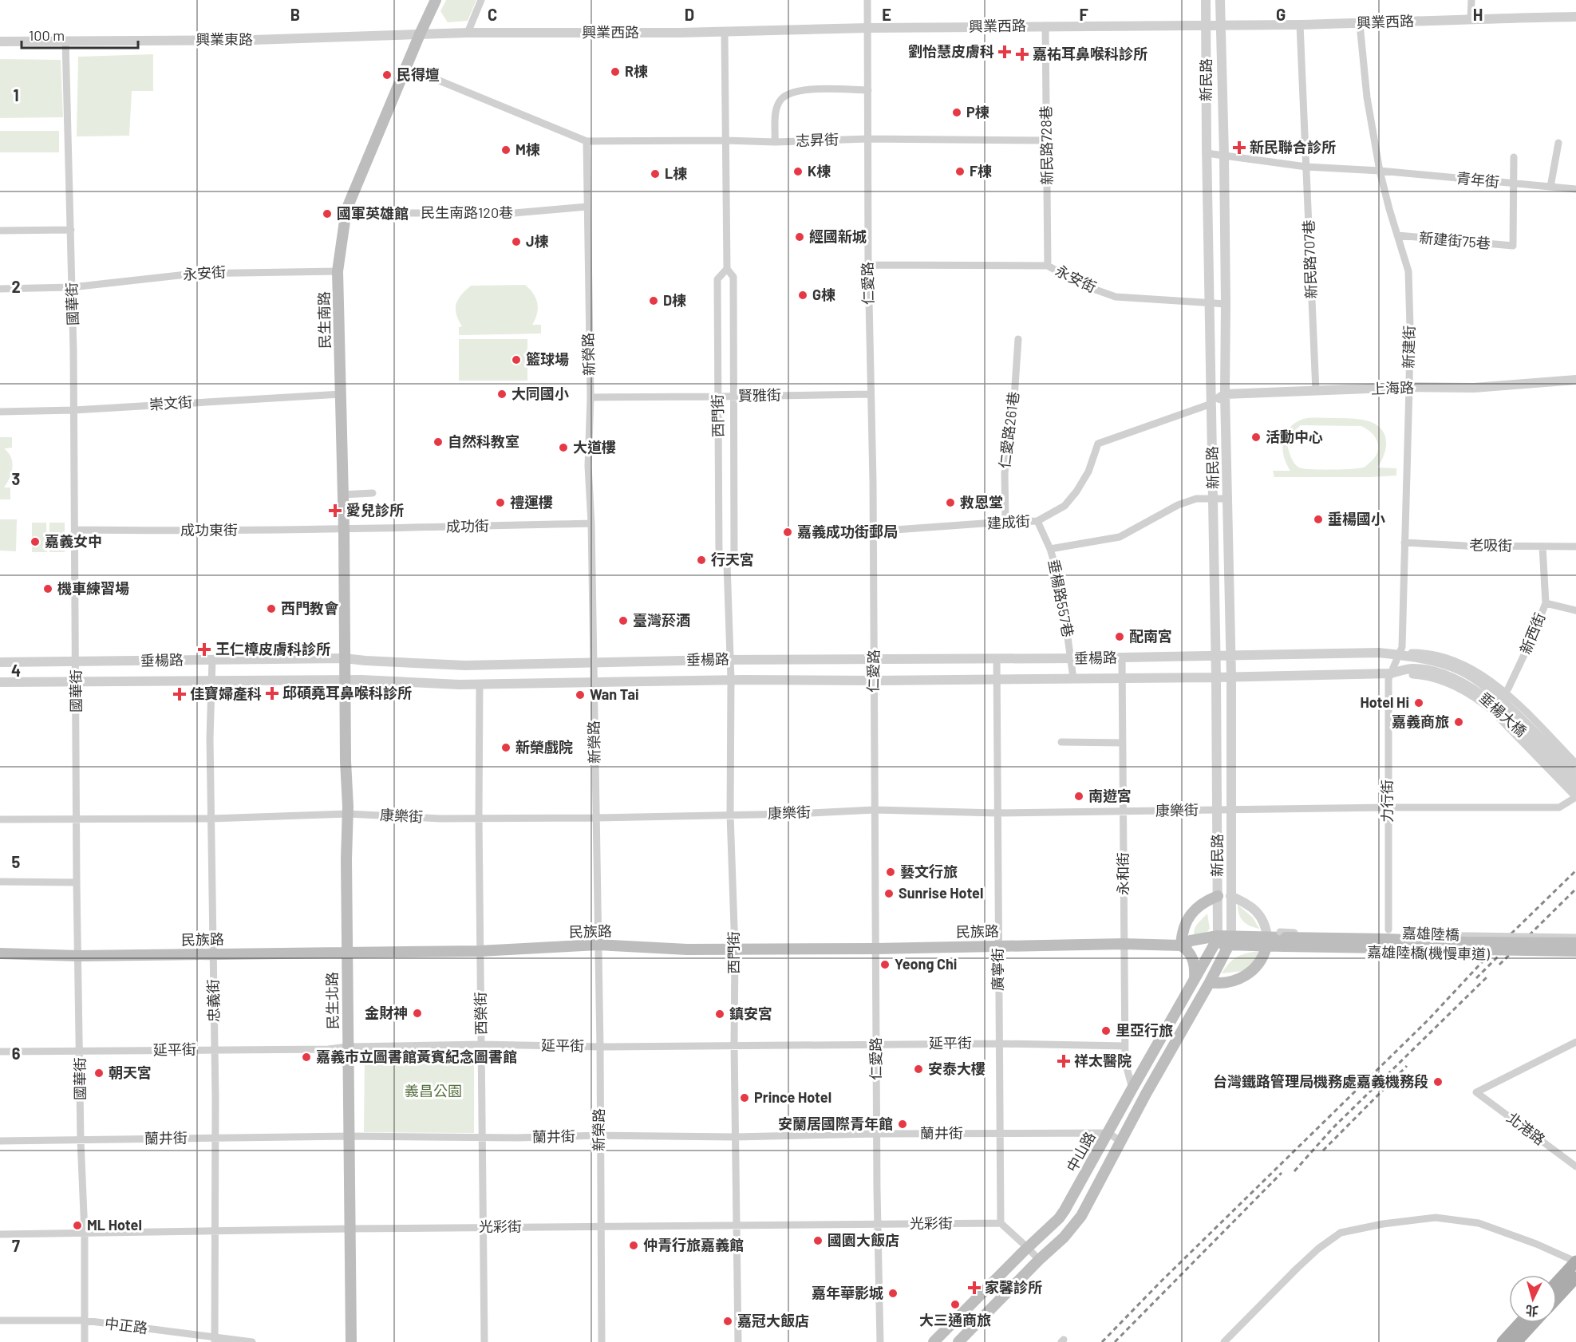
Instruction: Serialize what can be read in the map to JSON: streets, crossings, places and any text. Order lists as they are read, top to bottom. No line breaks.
{"streets":{"main road":["民生南路","民族路","嘉雄陸橋","民生北路","中山路"],"street":["興業西路","興業東路","新民路","志昇街","新民路728巷","青年街","民生南路120巷","新建街75巷","新民路707巷","永安街","仁愛路","國華街","新建街","新榮路","上海路","賢雅街","崇文街","西門街","仁愛路261巷","建成街","成功街","成功東街","老吸街","垂楊路557巷","新西街","垂楊路","垂楊大橋","力行街","康樂街","永和街","嘉雄陸橋(機慢車道)","廣寧街","忠義街","西榮街","延平街","北港路","蘭井街","光彩街","中正路"]},"crossings":[["興業西路","興業東路"],["興業西路","新民路"],["興業西路","新民路728巷"],["興業西路","新民路707巷"],["興業西路","仁愛路"],["興業西路","民生南路"],["興業西路","新建街"],["興業西路","西門街"],["興業東路","國華街"],["興業東路","民生南路"],["新民路","永安街"],["新民路","上海路"],["新民路","建成街"],["新民路","垂楊路"],["新民路","康樂街"],["新民路","民族路"],["新民路","中山路"],["志昇街","新民路728巷"],["志昇街","仁愛路"],["志昇街","新榮路"],["志昇街","西門街"],["新民路728巷","永安街"],["青年街","新建街75巷"],["青年街","新建街"],["民生南路120巷","民生南路"],["民生南路120巷","新榮路"],["新建街75巷","新建街"],["新民路707巷","上海路"],["永安街","仁愛路"],["永安街","國華街"],["永安街","民生南路"],["仁愛路","賢雅街"],["仁愛路","建成街"],["仁愛路","垂楊路"],["仁愛路","康樂街"],["仁愛路","民族路"],["仁愛路","延平街"],["仁愛路","蘭井街"],["仁愛路","光彩街"],["國華街","崇文街"],["國華街","成功東街"],["國華街","垂楊路"],["國華街","康樂街"],["國華街","民族路"],["國華街","延平街"],["國華街","蘭井街"],["國華街","光彩街"],["國華街","中正路"],["民生南路","崇文街"],["民生南路","成功街"],["民生南路","成功東街"],["民生南路","垂楊路"],["民生南路","民生北路"],["新建街","上海路"],["新建街","老吸街"],["新建街","垂楊路"],["新建街","力行街"],["新榮路","賢雅街"],["新榮路","成功街"],["新榮路","垂楊路"],["新榮路","康樂街"],["新榮路","民族路"],["新榮路","延平街"],["新榮路","蘭井街"],["新榮路","光彩街"],["賢雅街","西門街"],["西門街","垂楊路"],["西門街","康樂街"],["西門街","民族路"],["西門街","延平街"],["西門街","蘭井街"],["西門街","光彩街"],["仁愛路261巷","建成街"],["建成街","垂楊路557巷"],["成功街","成功東街"],["老吸街","新西街"],["垂楊路557巷","垂楊路"],["垂楊路","垂楊大橋"],["垂楊路","力行街"],["垂楊路","永和街"],["垂楊路","廣寧街"],["垂楊路","忠義街"],["垂楊路","民生北路"],["垂楊路","西榮街"],["力行街","康樂街"],["康樂街","永和街"],["康樂街","廣寧街"],["康樂街","忠義街"],["康樂街","民生北路"],["康樂街","西榮街"],["永和街","民族路"],["永和街","延平街"],["永和街","中山路"],["民族路","嘉雄陸橋"],["民族路","嘉雄陸橋(機慢車道)"],["民族路","廣寧街"],["民族路","忠義街"],["民族路","民生北路"],["民族路","西榮街"],["民族路","中山路"],["嘉雄陸橋","嘉雄陸橋(機慢車道)"],["廣寧街","延平街"],["廣寧街","蘭井街"],["廣寧街","光彩街"],["忠義街","延平街"],["忠義街","蘭井街"],["忠義街","光彩街"],["忠義街","中正路"],["民生北路","延平街"],["民生北路","蘭井街"],["民生北路","光彩街"],["西榮街","延平街"],["西榮街","蘭井街"],["西榮街","光彩街"],["蘭井街","中山路"]],"parks":["義昌公園"],"places":{"health":["劉怡慧皮膚科","嘉祐耳鼻喉科診所","新民聯合診所","愛兒診所","王仁樟皮膚科診所","邱碩堯耳鼻喉科診所","佳寶婦產科","祥太醫院","家馨診所"],"other":["R棟","民得壇","P棟","M棟","K棟","F棟","L棟","國軍英雄館","經國新城","J棟","G棟","D棟","籃球場","大同國小","活動中心","自然科教室","大道樓","禮運樓","救恩堂","垂楊國小","嘉義成功街郵局","嘉義女中","行天宮","機車練習場","西門教會","臺灣菸酒","配南宮","Wan Tai","Hotel Hi","嘉義商旅","新榮戲院","南遊宮","藝文行旅","Sunrise Hotel","Yeong Chi","金財神","鎮安宮","里亞行旅","嘉義市立圖書館黃賓紀念圖書館","安泰大樓","朝天宮","台灣鐵路管理局機務處嘉義機務段","Prince Hotel","安蘭居國際青年館","ML Hotel","國園大飯店","仲青行旅嘉義館","嘉年華影城","大三通商旅","嘉冠大飯店"]},"scale_bar":"100 m","north":"bottom","grid":{"columns":["B","C","D","E","F","G","H"],"rows":["1","2","3","4","5","6","7"]}}
